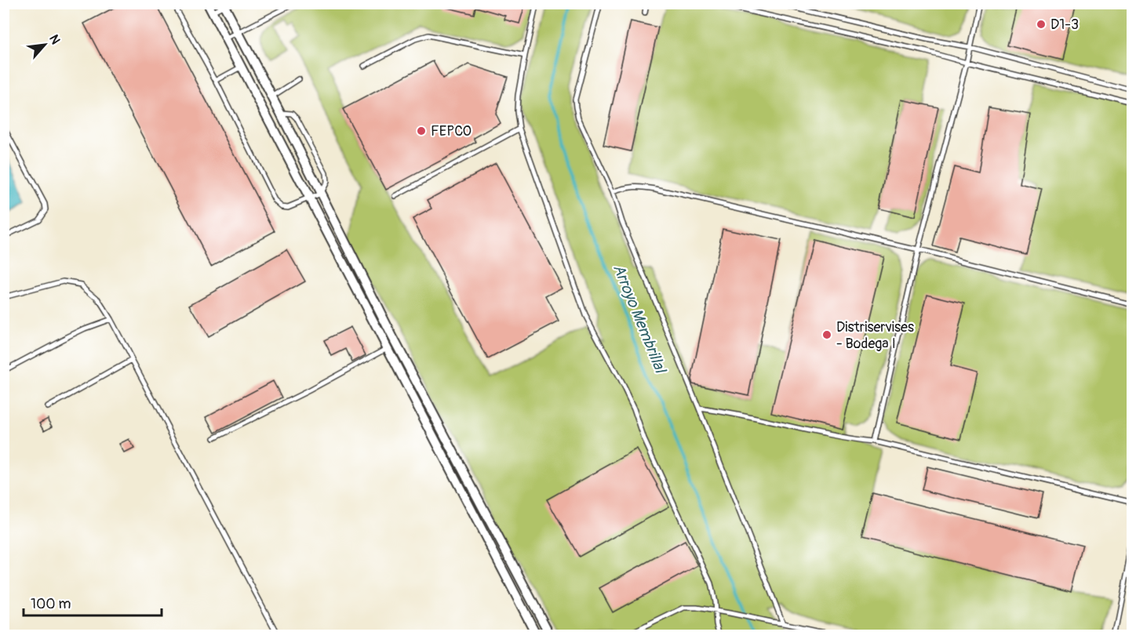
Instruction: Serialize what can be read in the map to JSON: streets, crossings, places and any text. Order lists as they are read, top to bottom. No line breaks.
{"water":["Arroyo Membrillal"],"places":["D1-3","FEPCO","Distriservises - Bodega I"],"scale_bar":"100 m","north":"top right"}
